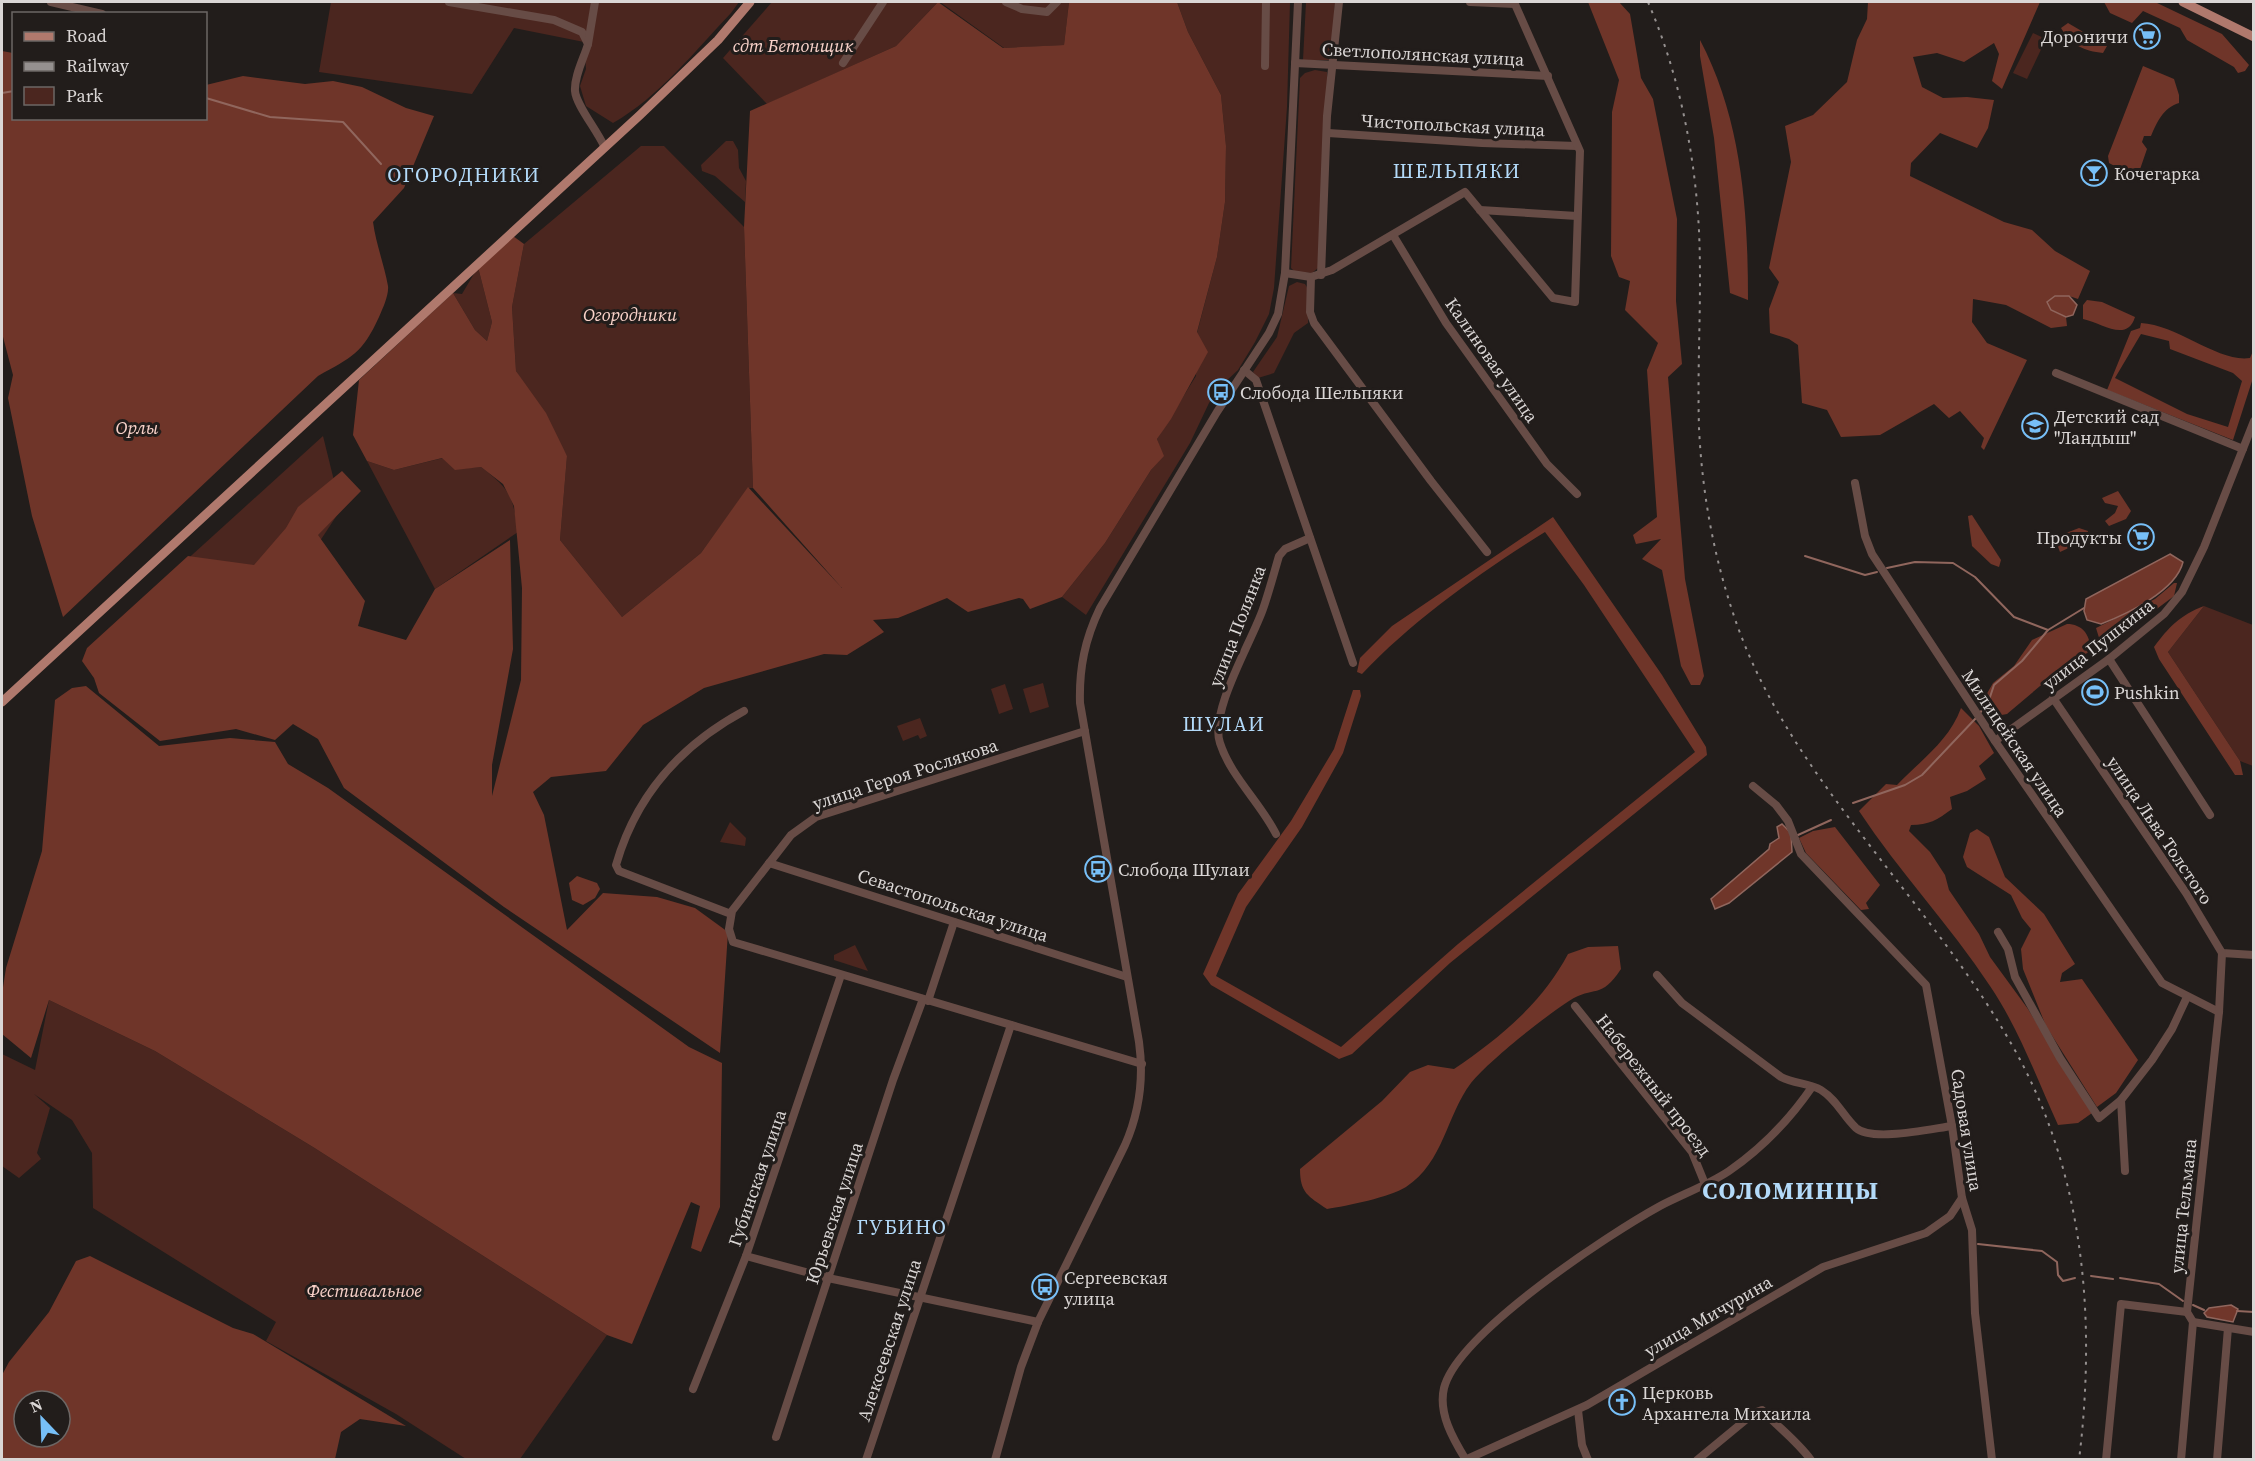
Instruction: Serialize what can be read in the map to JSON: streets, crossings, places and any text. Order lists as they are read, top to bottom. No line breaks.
{"streets":{"street":["Светлополянская улица","Чистопольская улица","Калиновая улица","улица Полянка","улица Пушкина","Милицейская улица","улица Героя Рослякова","улица Льва Толстого","Севастопольская улица","Набережный проезд","Садовая улица","Губинская улица","улица Тельмана","Юрьевская улица","улица Мичурина","Алексеевская улица"]},"crossings":[["улица Пушкина","Милицейская улица"],["улица Пушкина","улица Льва Толстого"],["Милицейская улица","улица Тельмана"],["улица Героя Рослякова","Севастопольская улица"],["улица Льва Толстого","улица Тельмана"],["Севастопольская улица","Юрьевская улица"],["Садовая улица","улица Мичурина"]],"districts":["ШЕЛЬПЯКИ","ОГОРОДНИКИ","ШУЛАИ","СОЛОМИНЦЫ","ГУБИНО"],"parks":["сдт Бетонщик","Огородники","Орлы","Фестивальное"],"places":{"supermarket":["Дороничи","Продукты"],"bar":["Кочегарка"],"bus stop":["Слобода Шельпяки","Слобода Шулаи","Сергеевская улица"],"school or university":["Детский сад \"Ландыш\""],"sports":["Pushkin"],"church":["Церковь Архангела Михаила"]},"legend":["Road","Railway","Park"],"north":"top left"}
